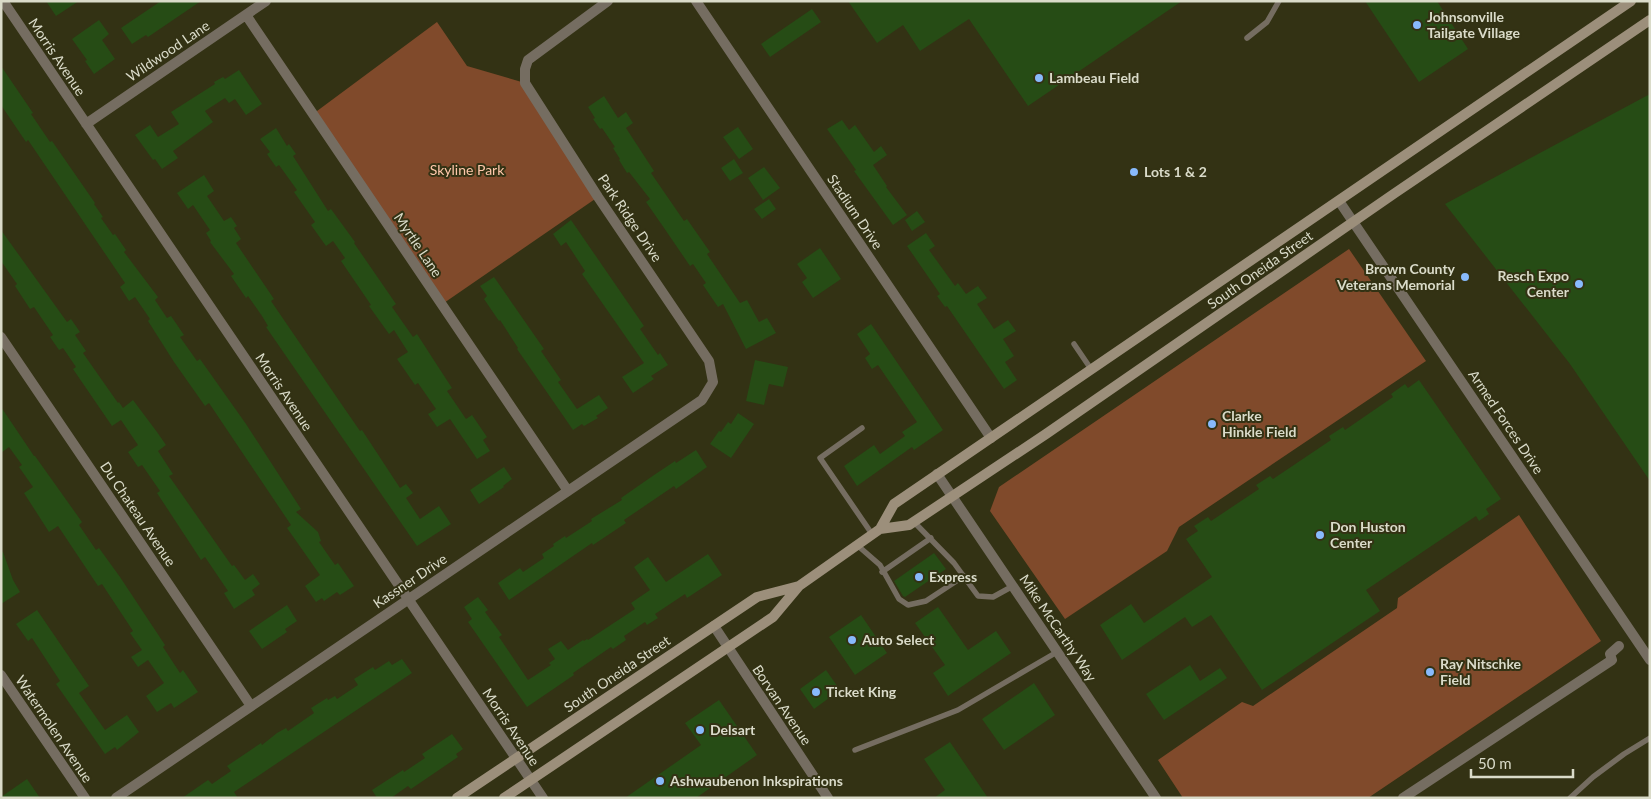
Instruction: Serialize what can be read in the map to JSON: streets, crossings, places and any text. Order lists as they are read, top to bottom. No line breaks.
{"streets":{"street":["Wildwood Lane","Morris Avenue","Stadium Drive","Park Ridge Drive","Myrtle Lane","South Oneida Street","Armed Forces Drive","Du Chateau Avenue","Kassner Drive","Mike McCarthy Way","Borvan Avenue","Watermolen Avenue"]},"crossings":[["Wildwood Lane","Morris Avenue"],["Wildwood Lane","Myrtle Lane"],["Morris Avenue","South Oneida Street"],["Morris Avenue","Kassner Drive"],["Stadium Drive","South Oneida Street"],["Park Ridge Drive","Kassner Drive"],["Myrtle Lane","Kassner Drive"],["South Oneida Street","Armed Forces Drive"],["South Oneida Street","Mike McCarthy Way"],["South Oneida Street","Borvan Avenue"],["Du Chateau Avenue","Kassner Drive"]],"parks":["Skyline Park"],"places":["Johnsonville Tailgate Village","Lambeau Field","Lots 1 & 2","Brown County Veterans Memorial","Resch Expo Center","Clarke Hinkle Field","Don Huston Center","Express","Auto Select","Ray Nitschke Field","Ticket King","Delsart","Ashwaubenon Inkspirations"],"scale_bar":"50 m"}
